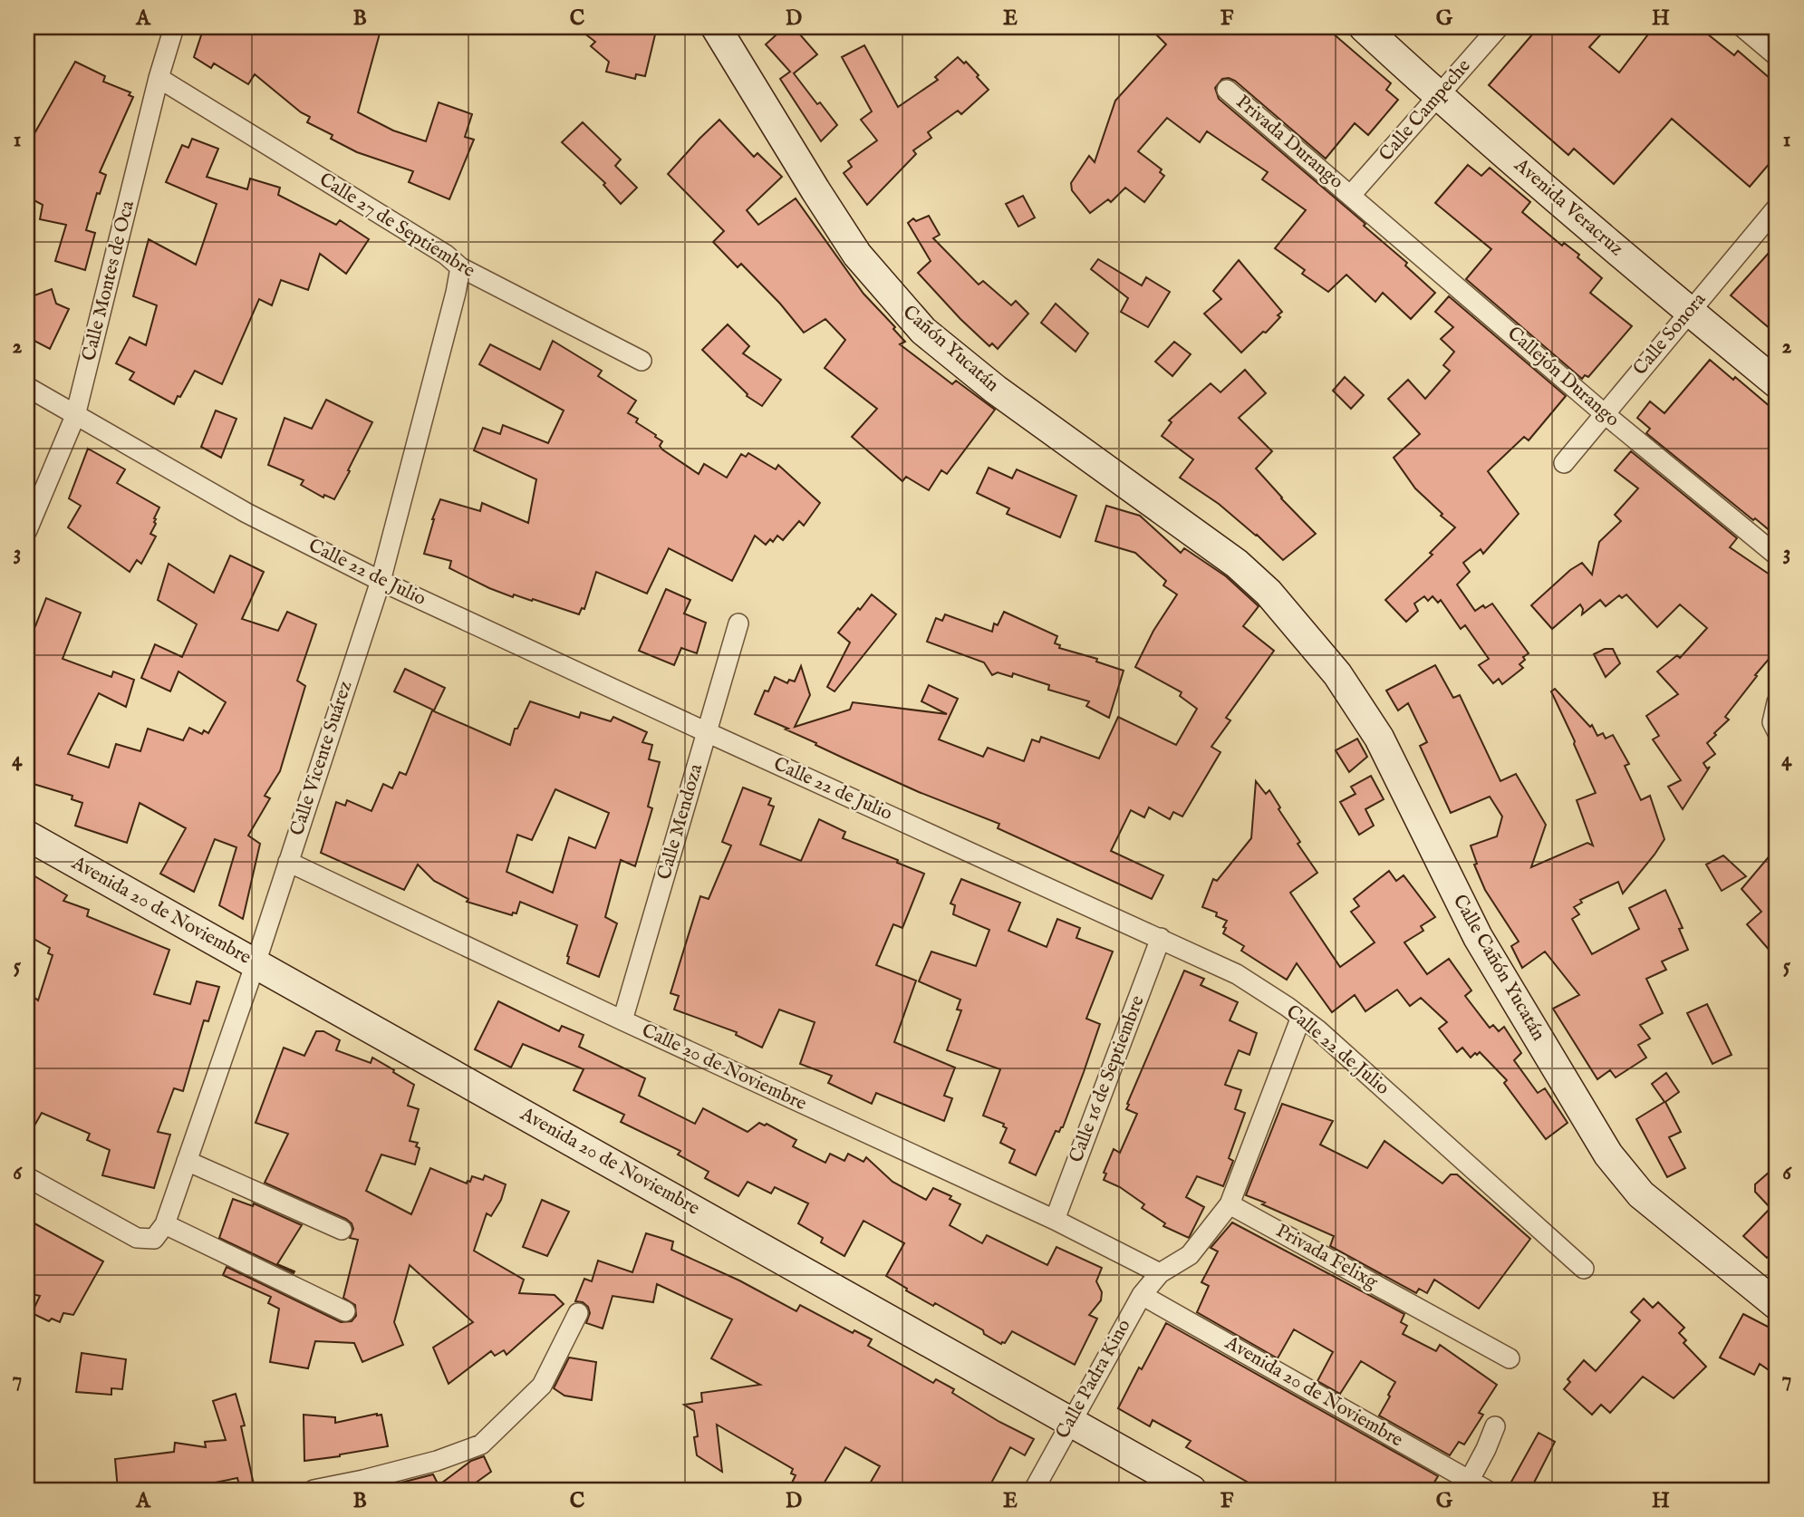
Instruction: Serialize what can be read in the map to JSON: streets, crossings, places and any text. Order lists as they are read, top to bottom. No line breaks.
{"streets":{"street":["Calle Campeche","Privada Durango","Avenida Veracruz","Calle 27 de Septiembre","Calle Montes de Oca","Calle Sonora","Cañón Yucatán","Callejón Durango","Calle 22 de Julio","Calle Vicente Suárez","Calle Mendoza","Avenida 20 de Noviembre","Calle Cañón Yucatán","Calle 20 de Noviembre","Calle 16 de Septiembre","Privada Felixg","Calle Padra Kino"]},"crossings":[["Calle Campeche","Privada Durango"],["Calle Campeche","Avenida Veracruz"],["Calle Campeche","Callejón Durango"],["Privada Durango","Callejón Durango"],["Avenida Veracruz","Calle Sonora"],["Calle 27 de Septiembre","Calle Montes de Oca"],["Calle 27 de Septiembre","Calle Vicente Suárez"],["Calle Montes de Oca","Calle 22 de Julio"],["Calle Sonora","Callejón Durango"],["Cañón Yucatán","Calle Cañón Yucatán"],["Calle 22 de Julio","Calle Vicente Suárez"],["Calle 22 de Julio","Calle Mendoza"],["Calle 22 de Julio","Calle 16 de Septiembre"],["Calle Vicente Suárez","Avenida 20 de Noviembre"],["Calle Vicente Suárez","Calle 20 de Noviembre"],["Calle Mendoza","Calle 20 de Noviembre"],["Avenida 20 de Noviembre","Calle Padra Kino"],["Calle 20 de Noviembre","Calle 16 de Septiembre"],["Calle 20 de Noviembre","Calle Padra Kino"]],"grid":{"columns":["A","B","C","D","E","F","G","H"],"rows":["1","2","3","4","5","6","7"]}}
